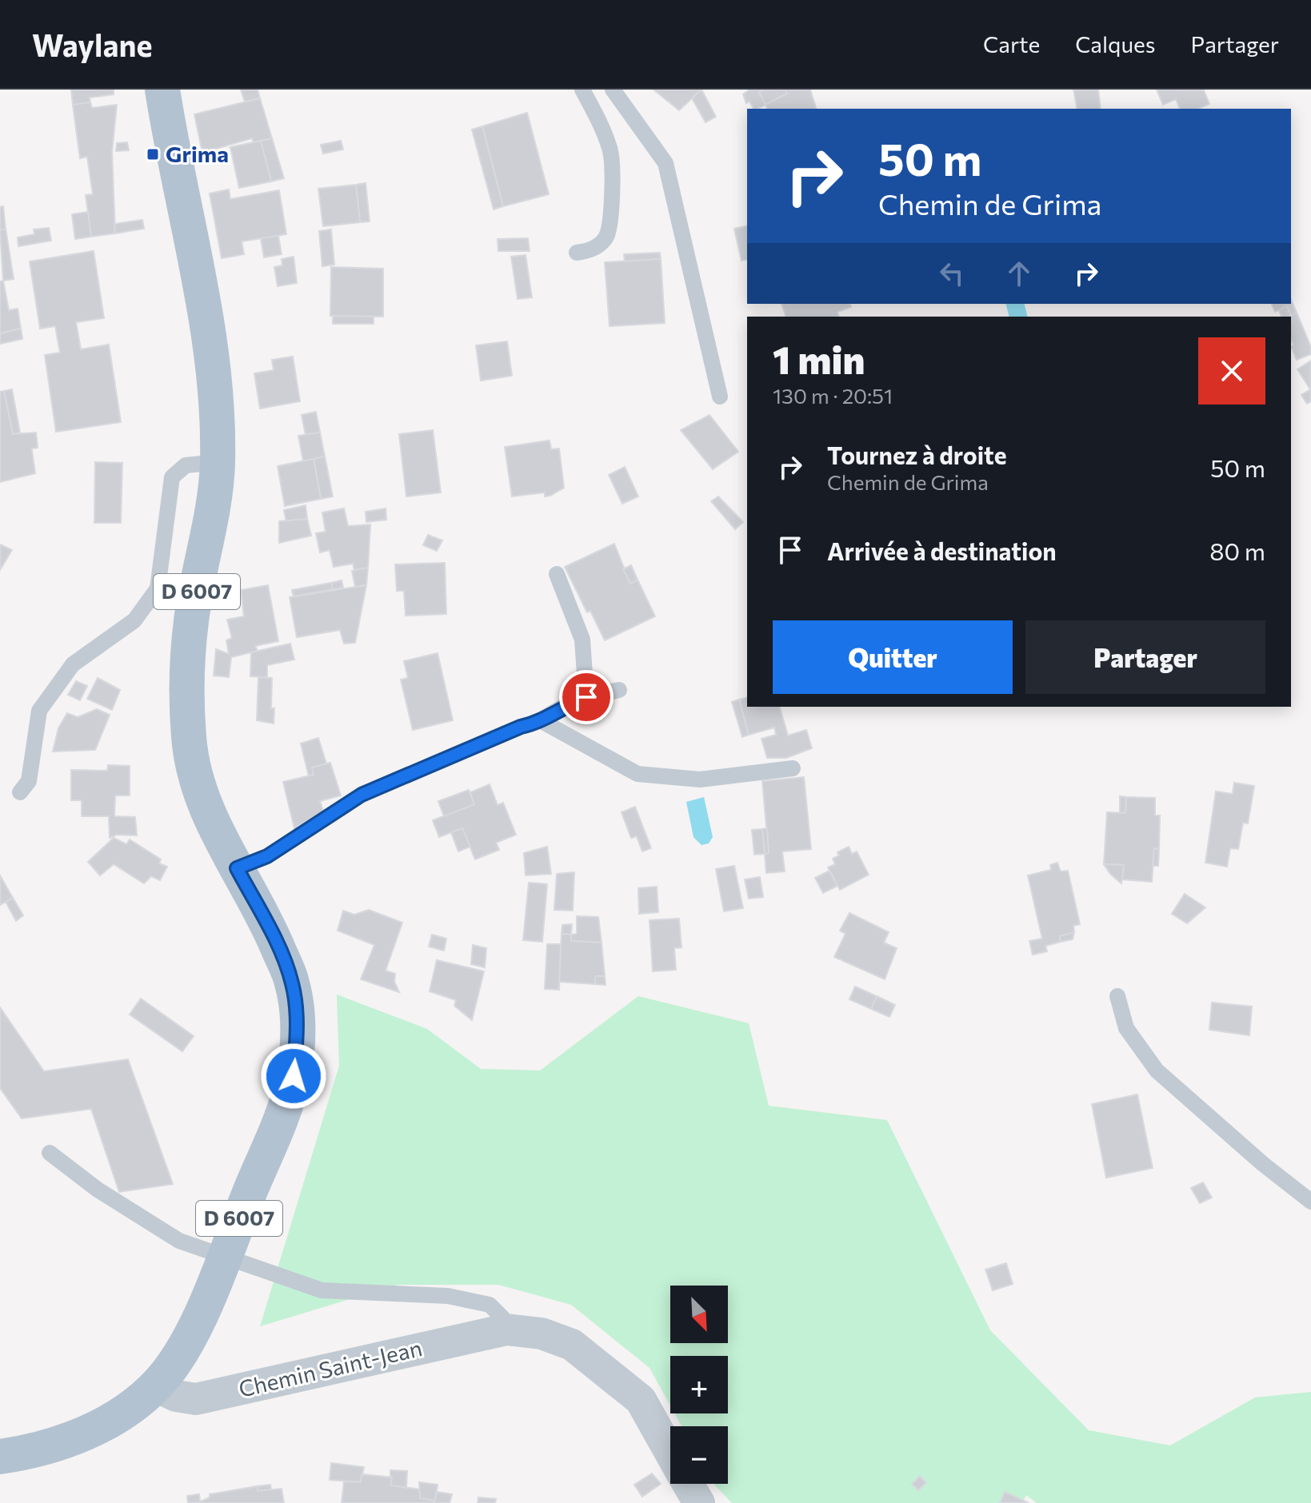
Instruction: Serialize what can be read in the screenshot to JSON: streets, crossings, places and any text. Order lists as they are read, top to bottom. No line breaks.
{"streets":{"main road":["D 6007"],"street":["Chemin Saint-Jean"]},"crossings":[["D 6007","Chemin Saint-Jean"]],"places":{"transit":["Grima"]},"north":"bottom right","page":{"header":"Waylane","nav":["Carte","Calques","Partager"],"turn":["50 m","Chemin de Grima"],"heading":["1 min","130 m · 20:51"],"list":[{"name":"Tournez à droite","note":"Chemin de Grima","value":"50 m"},{"name":"Arrivée à destination","value":"80 m"}],"buttons":["Quitter","Partager"],"map_buttons":["+","−"]}}
